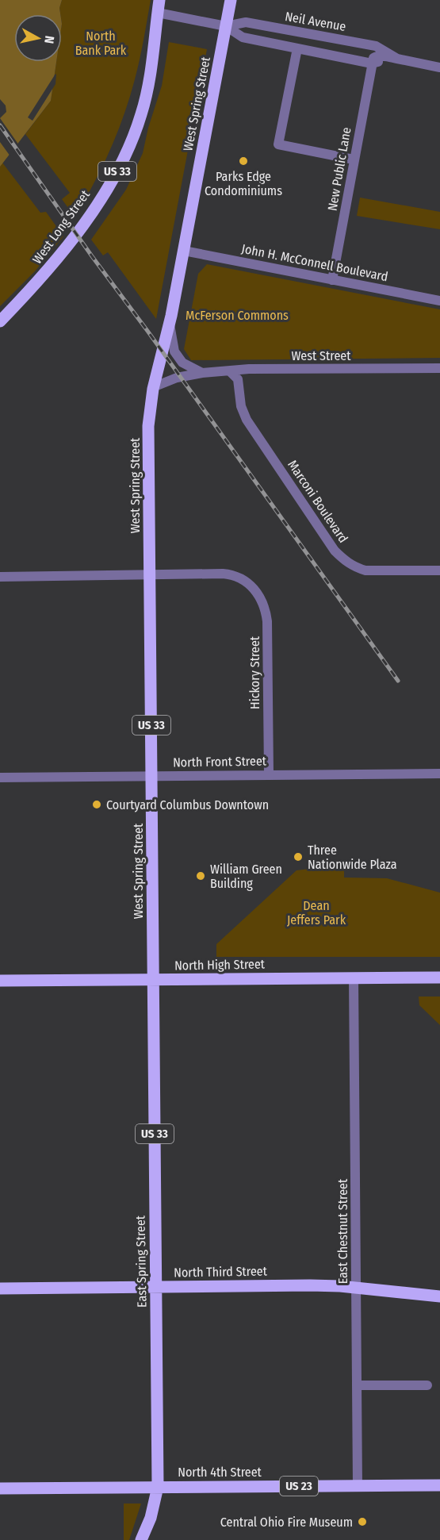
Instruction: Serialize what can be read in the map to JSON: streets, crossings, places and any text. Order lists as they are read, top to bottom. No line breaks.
{"streets":{"main road":["West Spring Street","US 33","West Long Street","North High Street","East Spring Street","North Third Street","North 4th Street","US 23"],"street":["Neil Avenue","New Public Lane","John H. McConnell Boulevard","West Street","Marconi Boulevard","Hickory Street","North Front Street","East Chestnut Street"]},"crossings":[["Neil Avenue","West Spring Street"],["Neil Avenue","New Public Lane"],["Neil Avenue","West Long Street"],["West Spring Street","John H. McConnell Boulevard"],["West Spring Street","West Street"],["West Spring Street","Hickory Street"],["West Spring Street","North Front Street"],["West Spring Street","North High Street"],["West Spring Street","East Spring Street"],["New Public Lane","John H. McConnell Boulevard"],["West Street","Marconi Boulevard"],["Hickory Street","North Front Street"],["North High Street","East Chestnut Street"],["North High Street","East Spring Street"],["East Chestnut Street","North Third Street"],["East Chestnut Street","North 4th Street"],["East Spring Street","North Third Street"],["East Spring Street","North 4th Street"]],"parks":["North Bank Park","McFerson Commons","Dean Jeffers Park"],"places":["Parks Edge Condominiums","Courtyard Columbus Downtown","Three Nationwide Plaza","William Green Building","Central Ohio Fire Museum"],"north":"right"}
